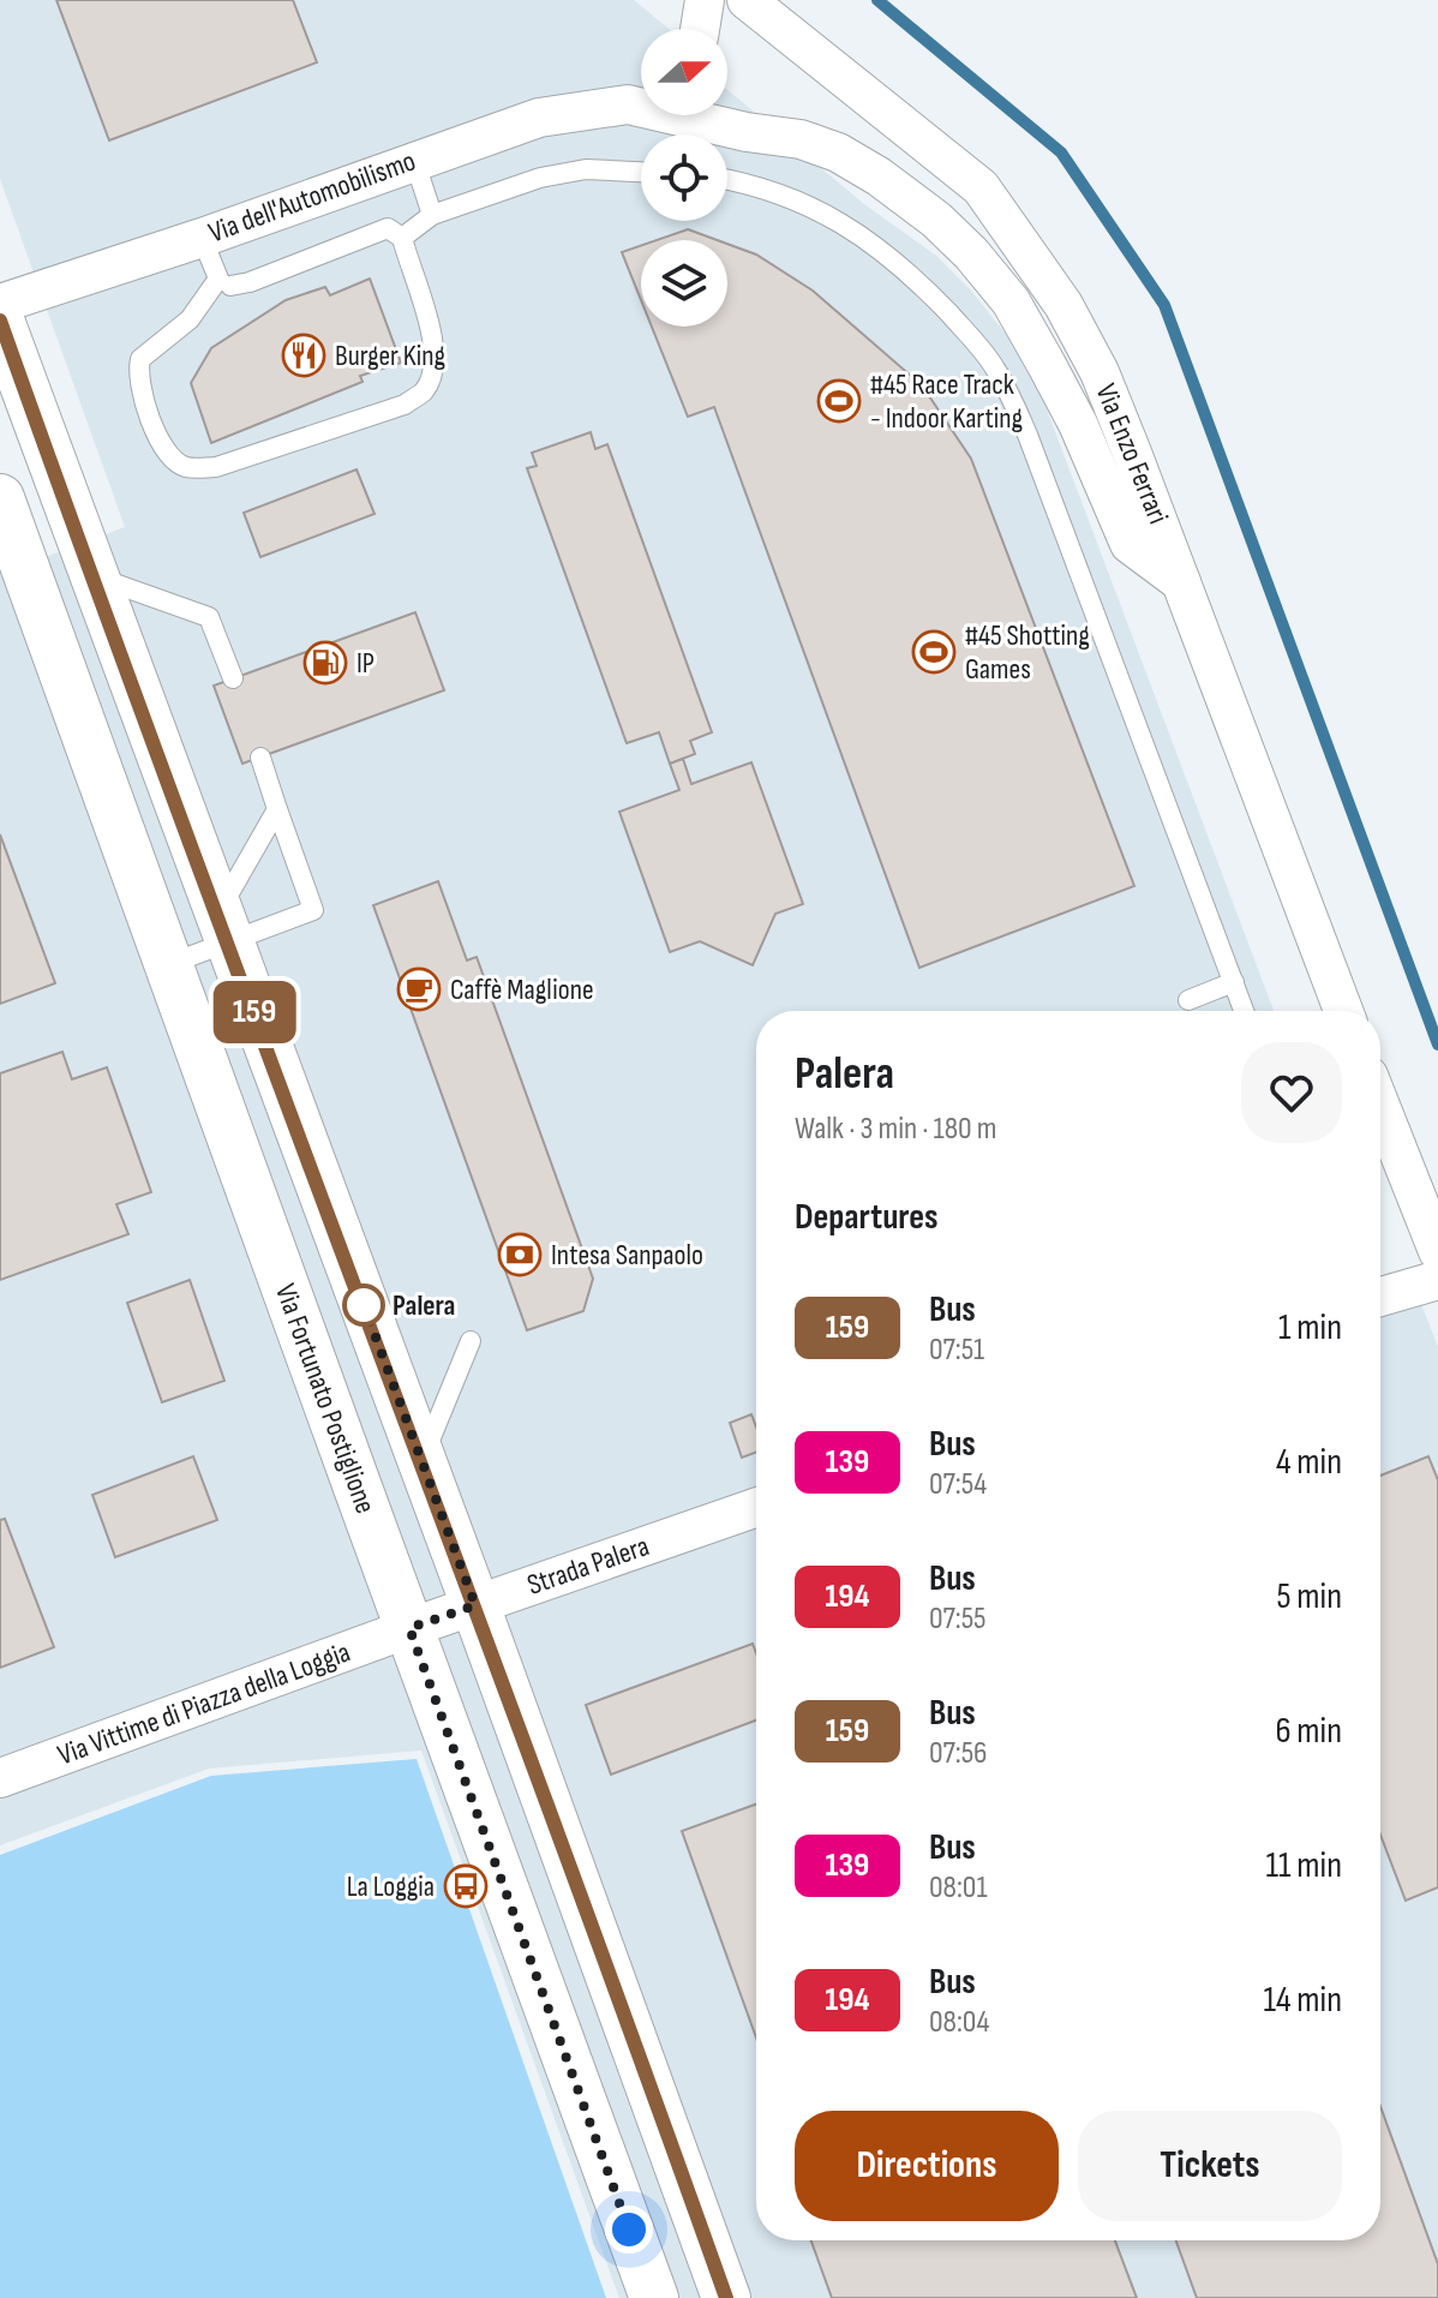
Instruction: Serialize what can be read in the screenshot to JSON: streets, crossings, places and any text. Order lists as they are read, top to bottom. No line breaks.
{"streets":{"street":["Via dell'Automobilismo","Via Enzo Ferrari","Via Fortunato Postiglione","Strada Palera","Via Vittime di Piazza della Loggia"]},"crossings":[["Via dell'Automobilismo","Via Enzo Ferrari"],["Via Fortunato Postiglione","Strada Palera"],["Via Fortunato Postiglione","Via Vittime di Piazza della Loggia"],["Strada Palera","Via Vittime di Piazza della Loggia"]],"places":{"restaurant":["Burger King"],"sports":["#45 Race Track - Indoor Karting","#45 Shotting Games"],"fuel station":["IP"],"cafe":["Caffè Maglione"],"bank":["Intesa Sanpaolo"],"other":["Palera"],"bus stop":["La Loggia"]},"lines":["bus line 159"],"north":"right","page":{"on_map":"159","heading":[["Palera","Walk · 3 min · 180 m"],"Departures"],"list":[{"mark":"159","name":"Bus","note":"07:51","value":"1 min"},{"mark":"139","name":"Bus","note":"07:54","value":"4 min"},{"mark":"194","name":"Bus","note":"07:55","value":"5 min"},{"mark":"159","name":"Bus","note":"07:56","value":"6 min"},{"mark":"139","name":"Bus","note":"08:01","value":"11 min"},{"mark":"194","name":"Bus","note":"08:04","value":"14 min"}],"buttons":["Directions","Tickets"]}}
